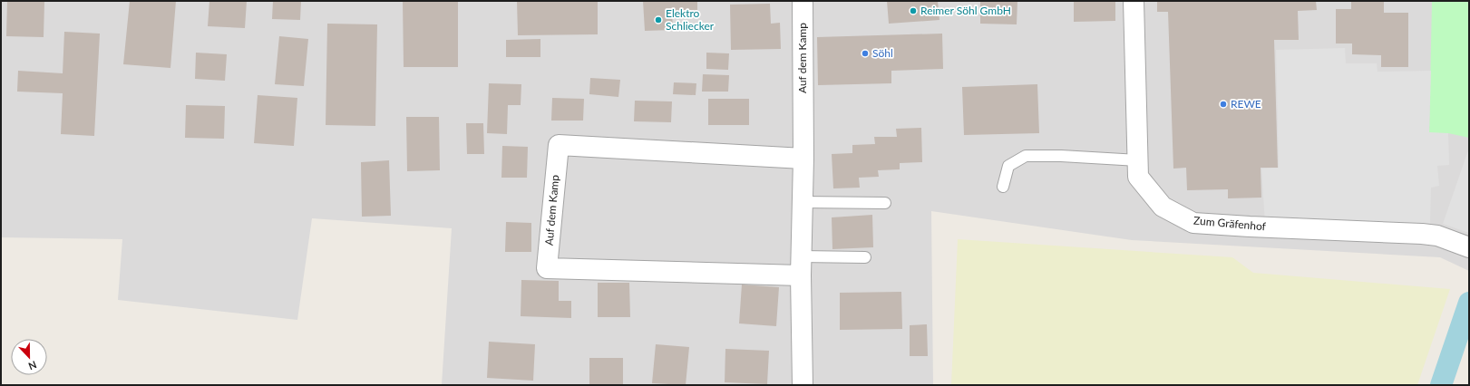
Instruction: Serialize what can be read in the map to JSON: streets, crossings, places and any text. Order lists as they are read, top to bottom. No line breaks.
{"streets":{"street":["Auf dem Kamp","Zum Gräfenhof"]},"places":["Reimer Söhl GmbH","Elektro Schliecker","Söhl","REWE"],"north":"bottom"}
